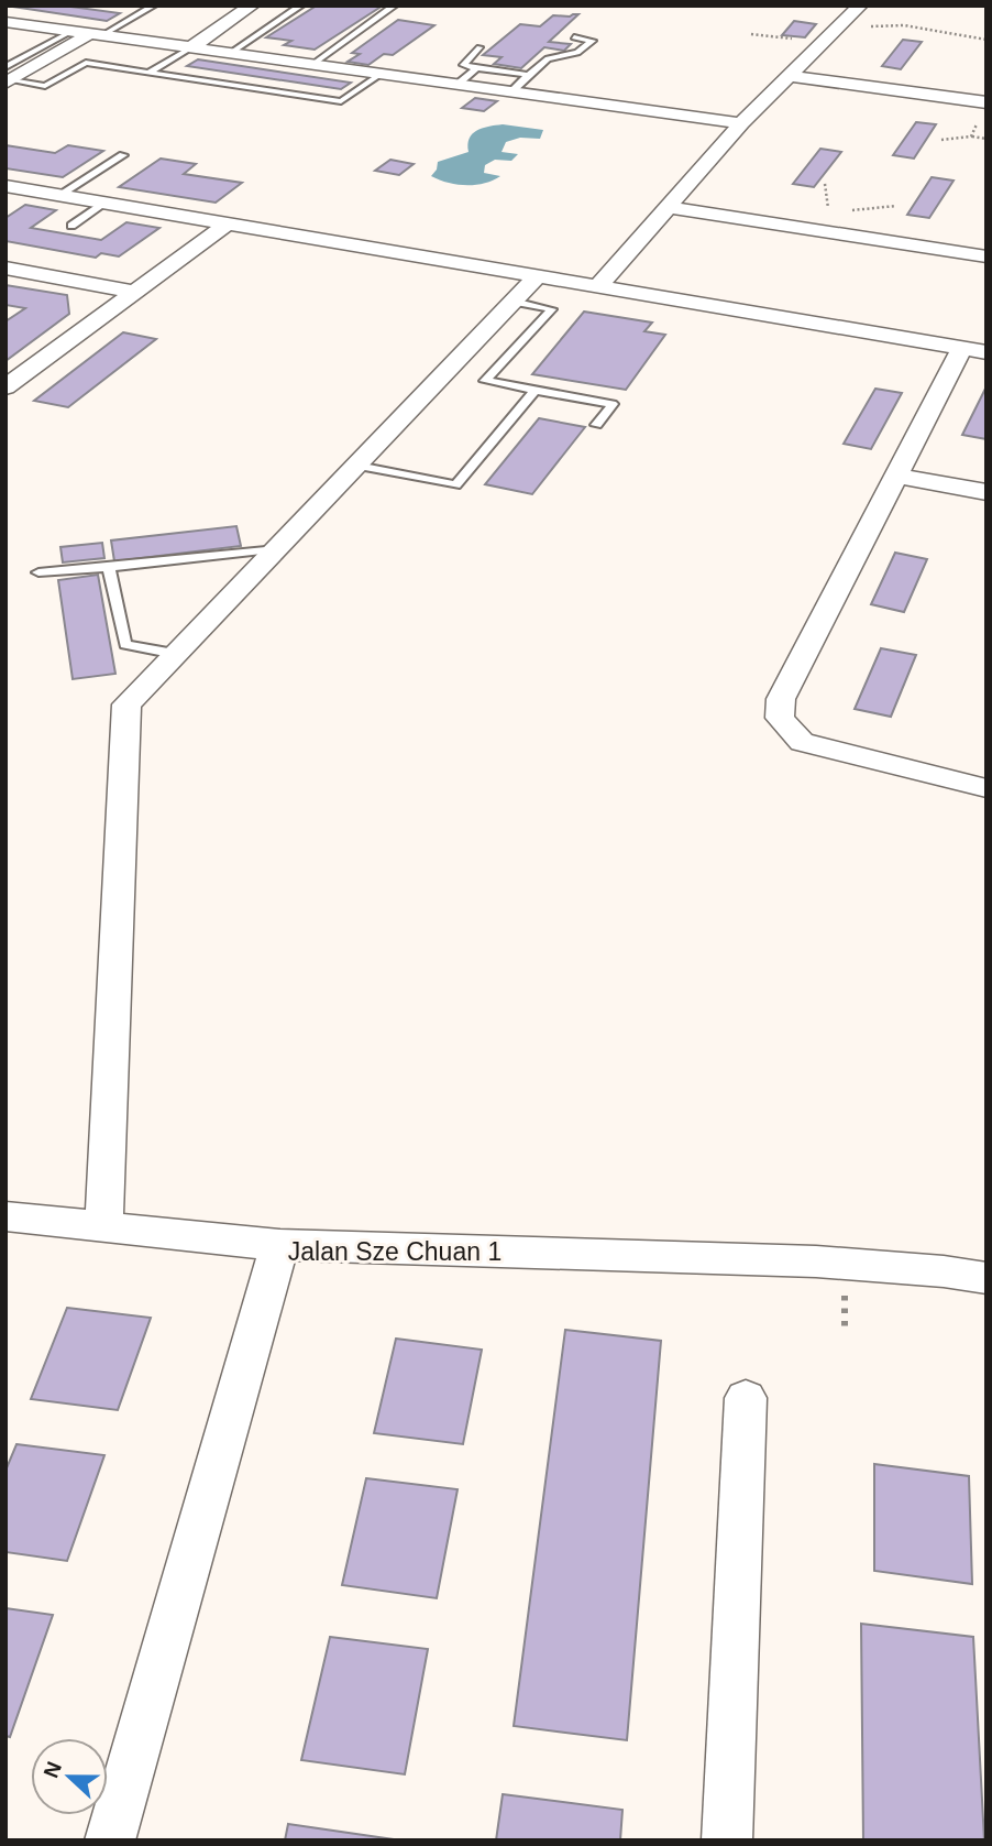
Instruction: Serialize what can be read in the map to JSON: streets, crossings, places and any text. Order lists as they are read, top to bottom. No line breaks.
{"streets":{"street":["Jalan Sze Chuan 1"]},"north":"left"}
